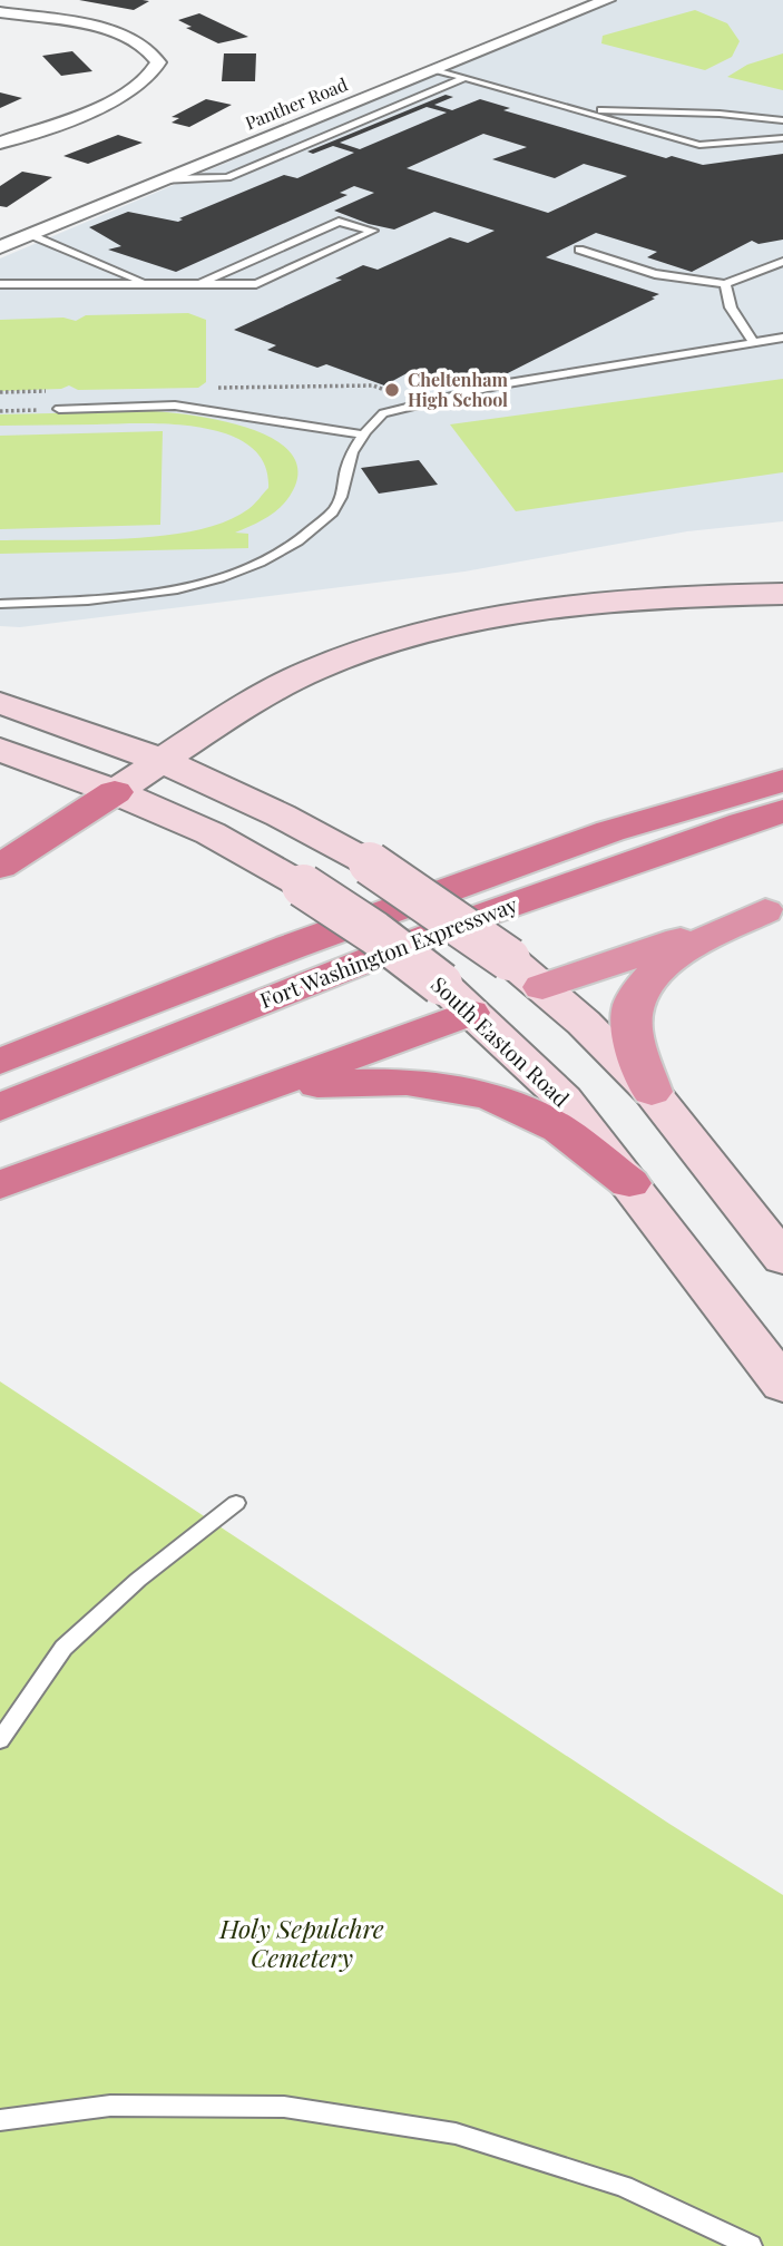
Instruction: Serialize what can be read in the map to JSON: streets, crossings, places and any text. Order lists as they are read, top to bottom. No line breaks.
{"streets":{"highway":["Fort Washington Expressway"],"main road":["South Easton Road"],"street":["Panther Road"]},"parks":["Holy Sepulchre Cemetery"],"places":["Cheltenham High School"]}
